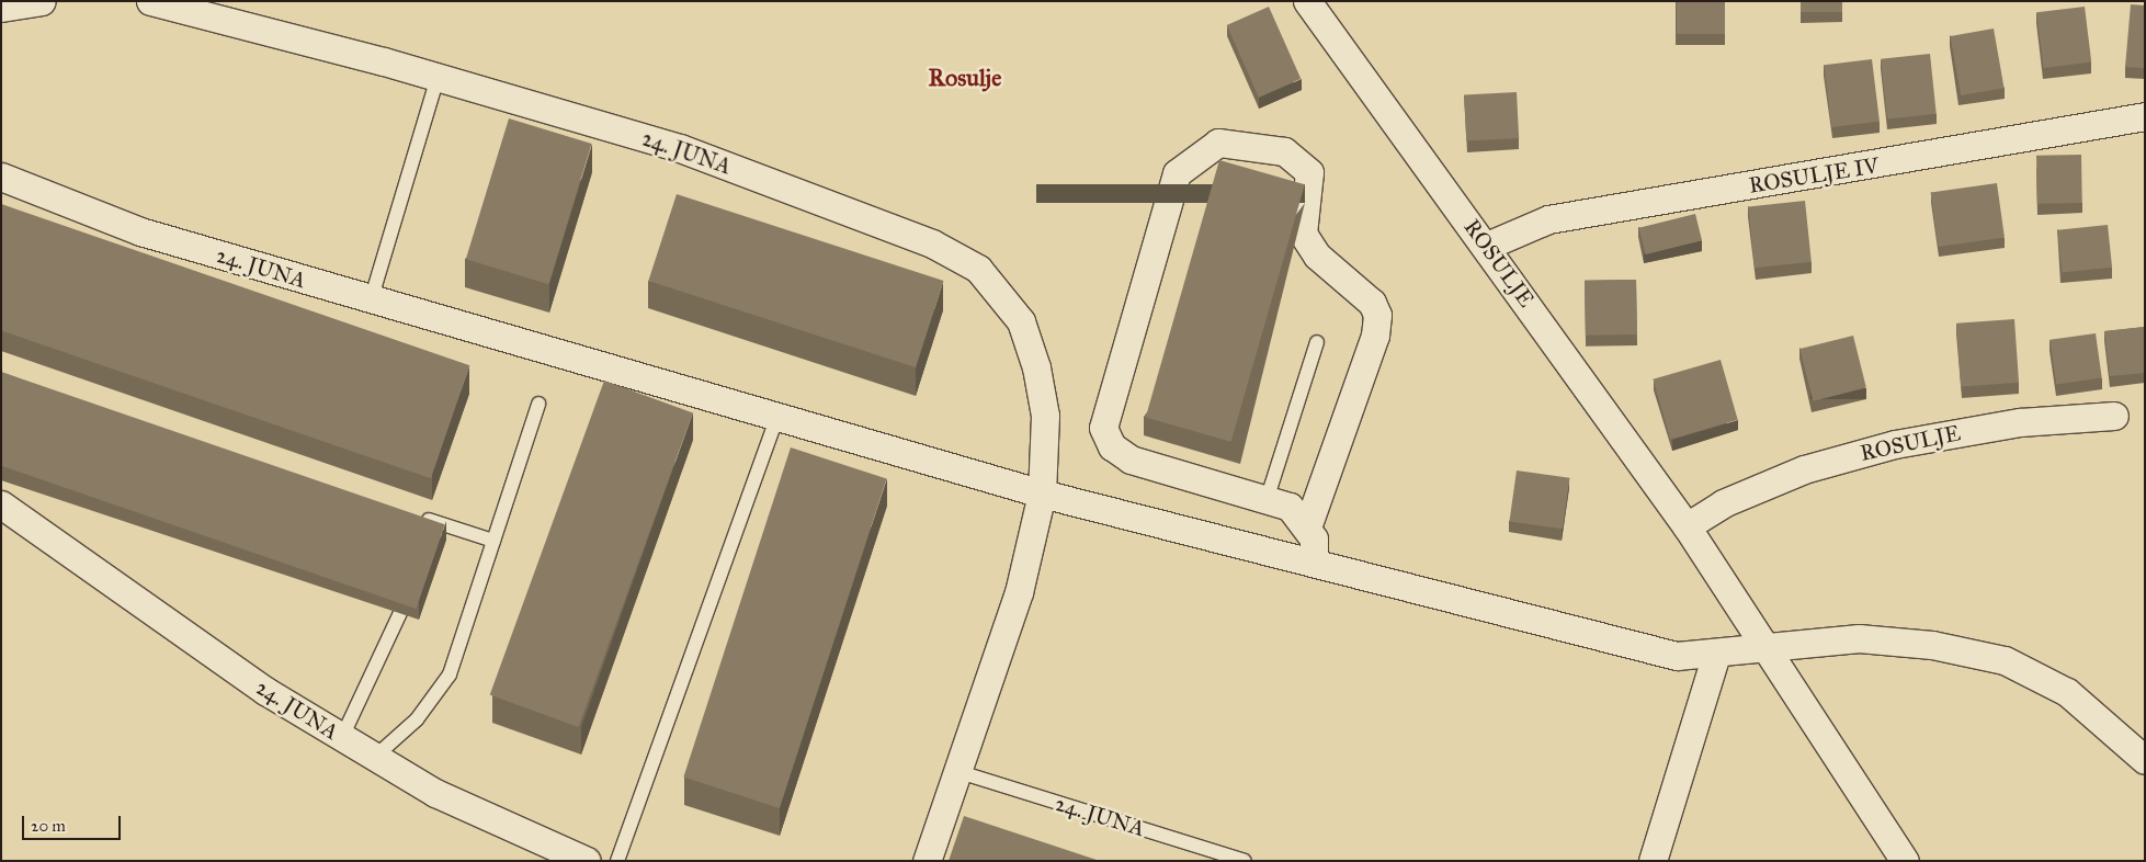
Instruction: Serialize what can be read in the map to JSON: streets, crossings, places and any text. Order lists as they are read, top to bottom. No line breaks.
{"streets":{"street":["24. JUNA","ROSULJE IV","ROSULJE"]},"crossings":[["ROSULJE IV","ROSULJE"]],"districts":["Rosulje"],"scale_bar":"20 m"}
